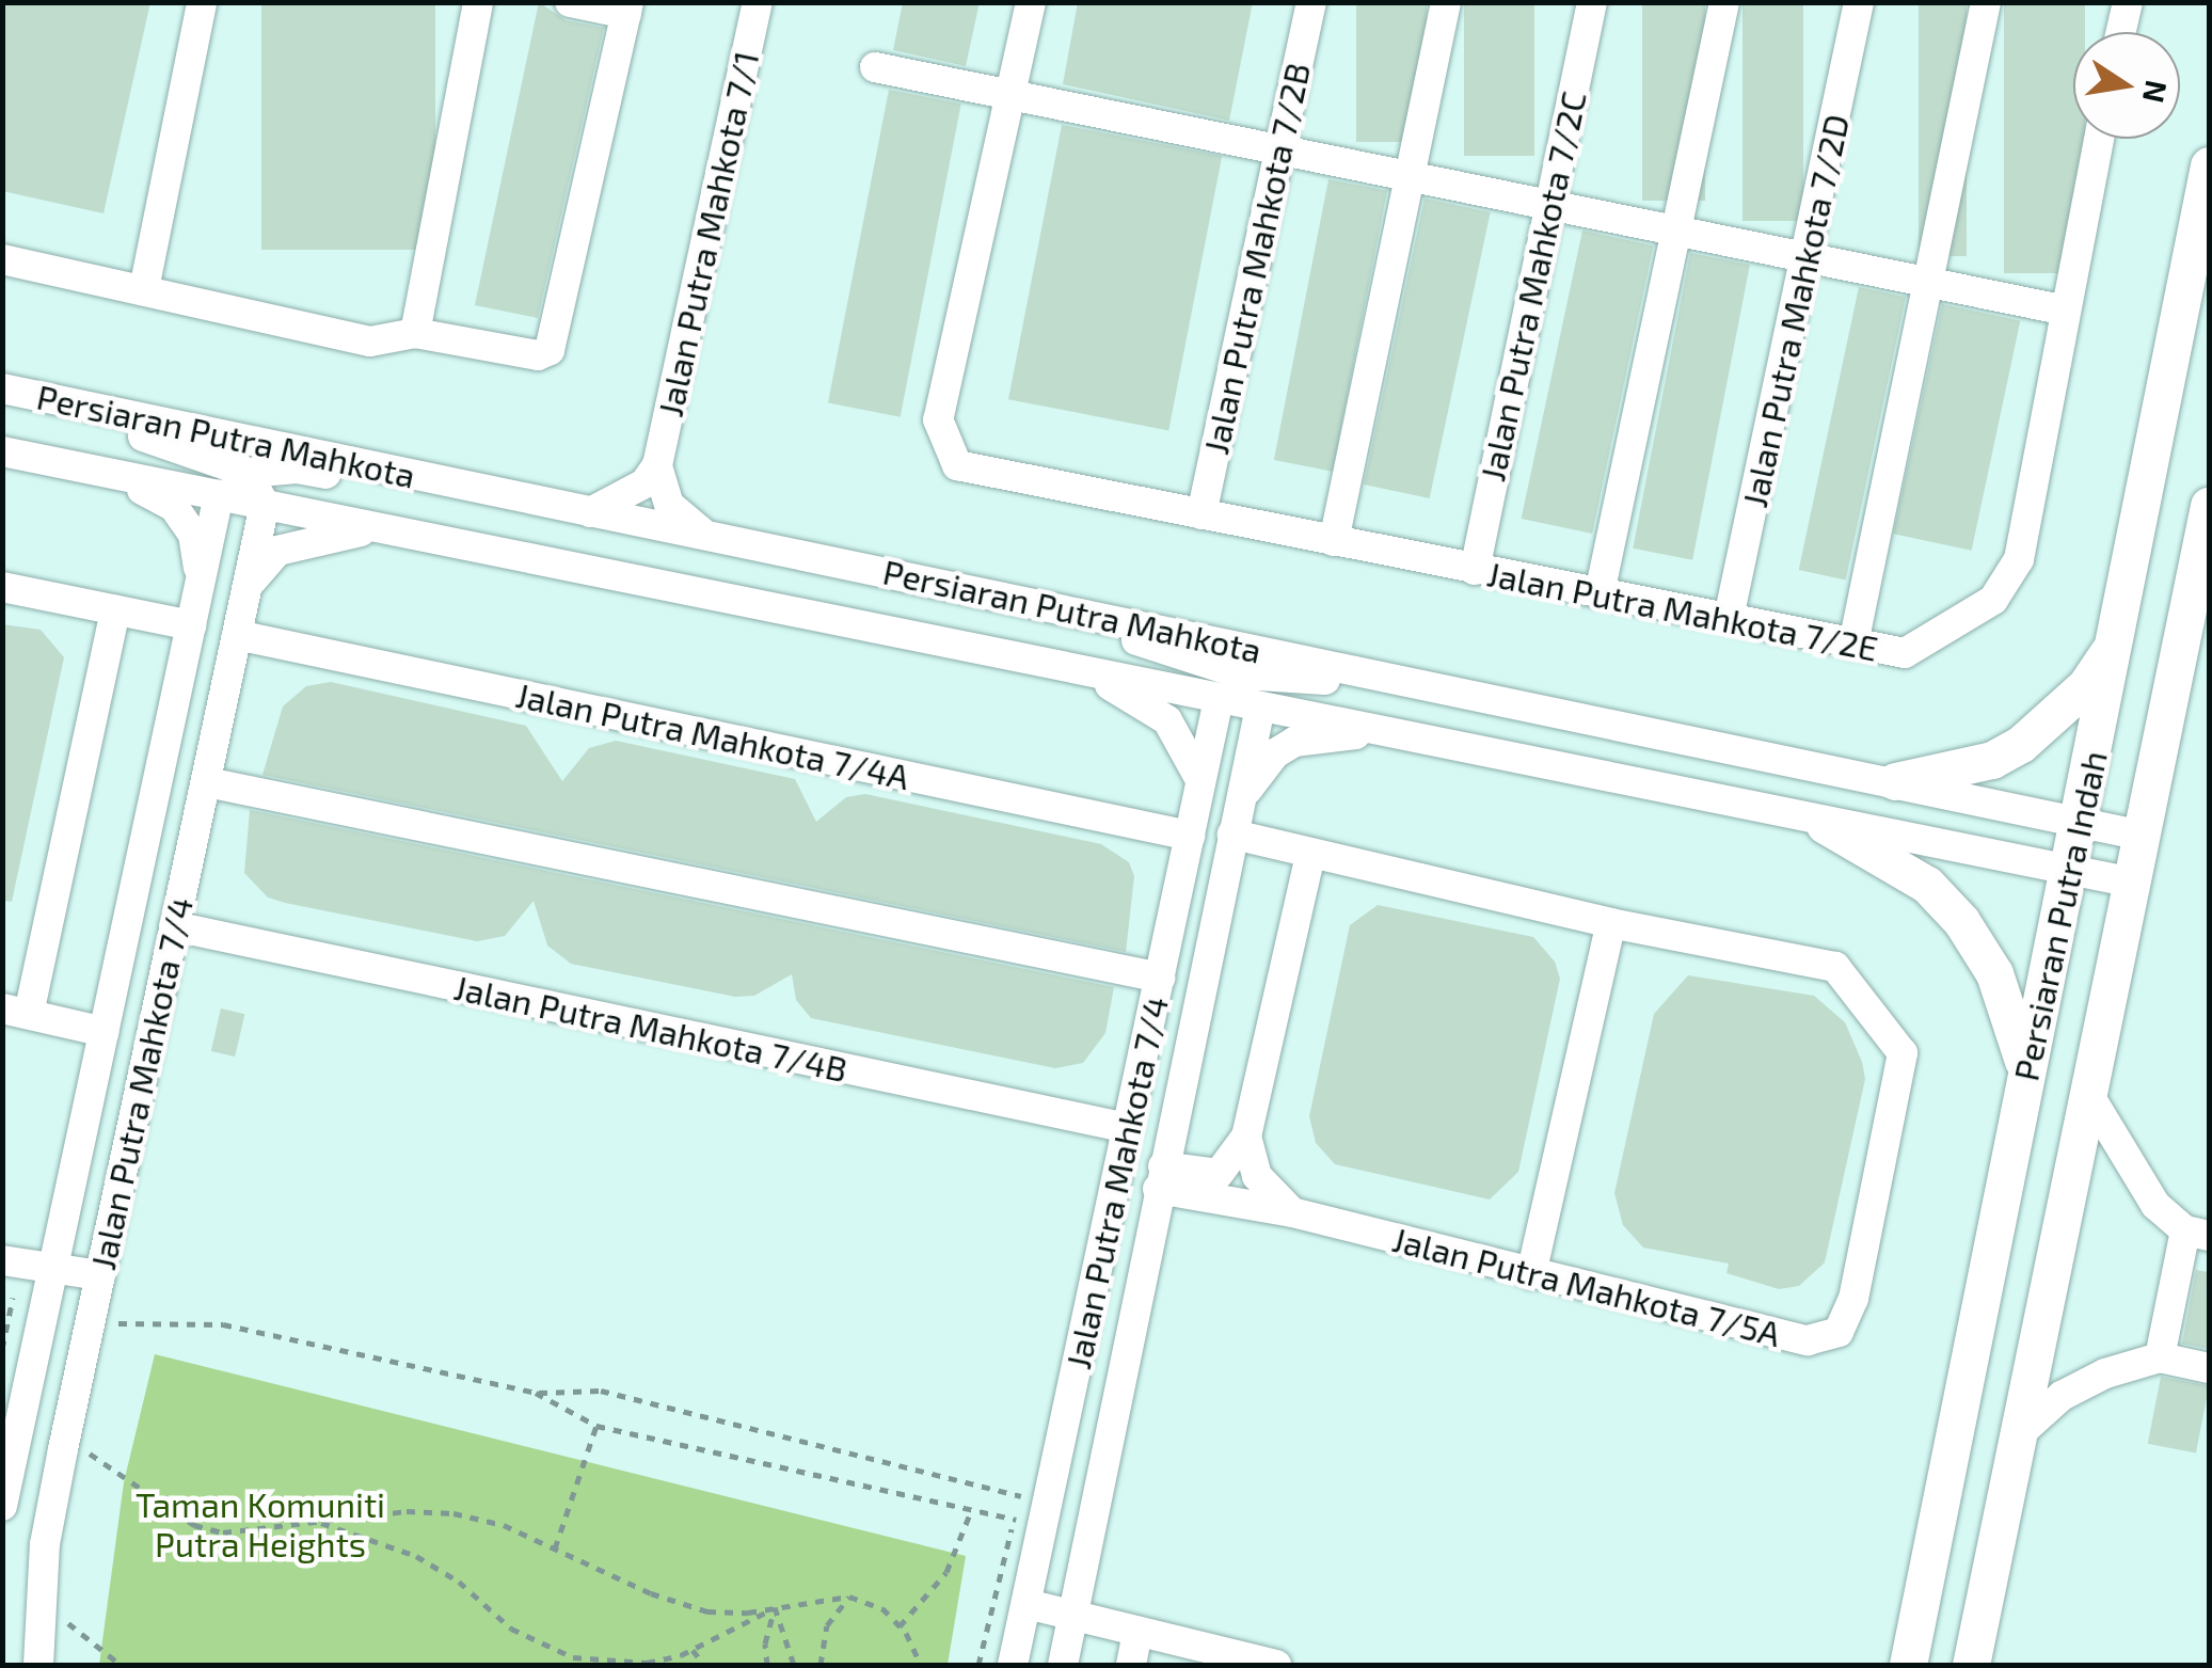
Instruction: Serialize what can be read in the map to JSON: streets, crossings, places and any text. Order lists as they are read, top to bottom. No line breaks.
{"streets":{"main road":["Persiaran Putra Indah"],"street":["Jalan Putra Mahkota 7/1","Jalan Putra Mahkota 7/2B","Jalan Putra Mahkota 7/2C","Jalan Putra Mahkota 7/2D","Persiaran Putra Mahkota","Jalan Putra Mahkota 7/2E","Jalan Putra Mahkota 7/4A","Jalan Putra Mahkota 7/4B","Jalan Putra Mahkota 7/4","Jalan Putra Mahkota 7/5A"]},"crossings":[["Jalan Putra Mahkota 7/1","Persiaran Putra Mahkota"],["Jalan Putra Mahkota 7/2B","Jalan Putra Mahkota 7/2E"],["Jalan Putra Mahkota 7/2C","Jalan Putra Mahkota 7/2E"],["Jalan Putra Mahkota 7/2D","Jalan Putra Mahkota 7/2E"],["Persiaran Putra Mahkota","Persiaran Putra Indah"],["Persiaran Putra Mahkota","Jalan Putra Mahkota 7/4"],["Jalan Putra Mahkota 7/4A","Jalan Putra Mahkota 7/4"],["Jalan Putra Mahkota 7/4B","Jalan Putra Mahkota 7/4"],["Jalan Putra Mahkota 7/4","Jalan Putra Mahkota 7/5A"]],"parks":["Taman Komuniti Putra Heights"],"north":"right"}
